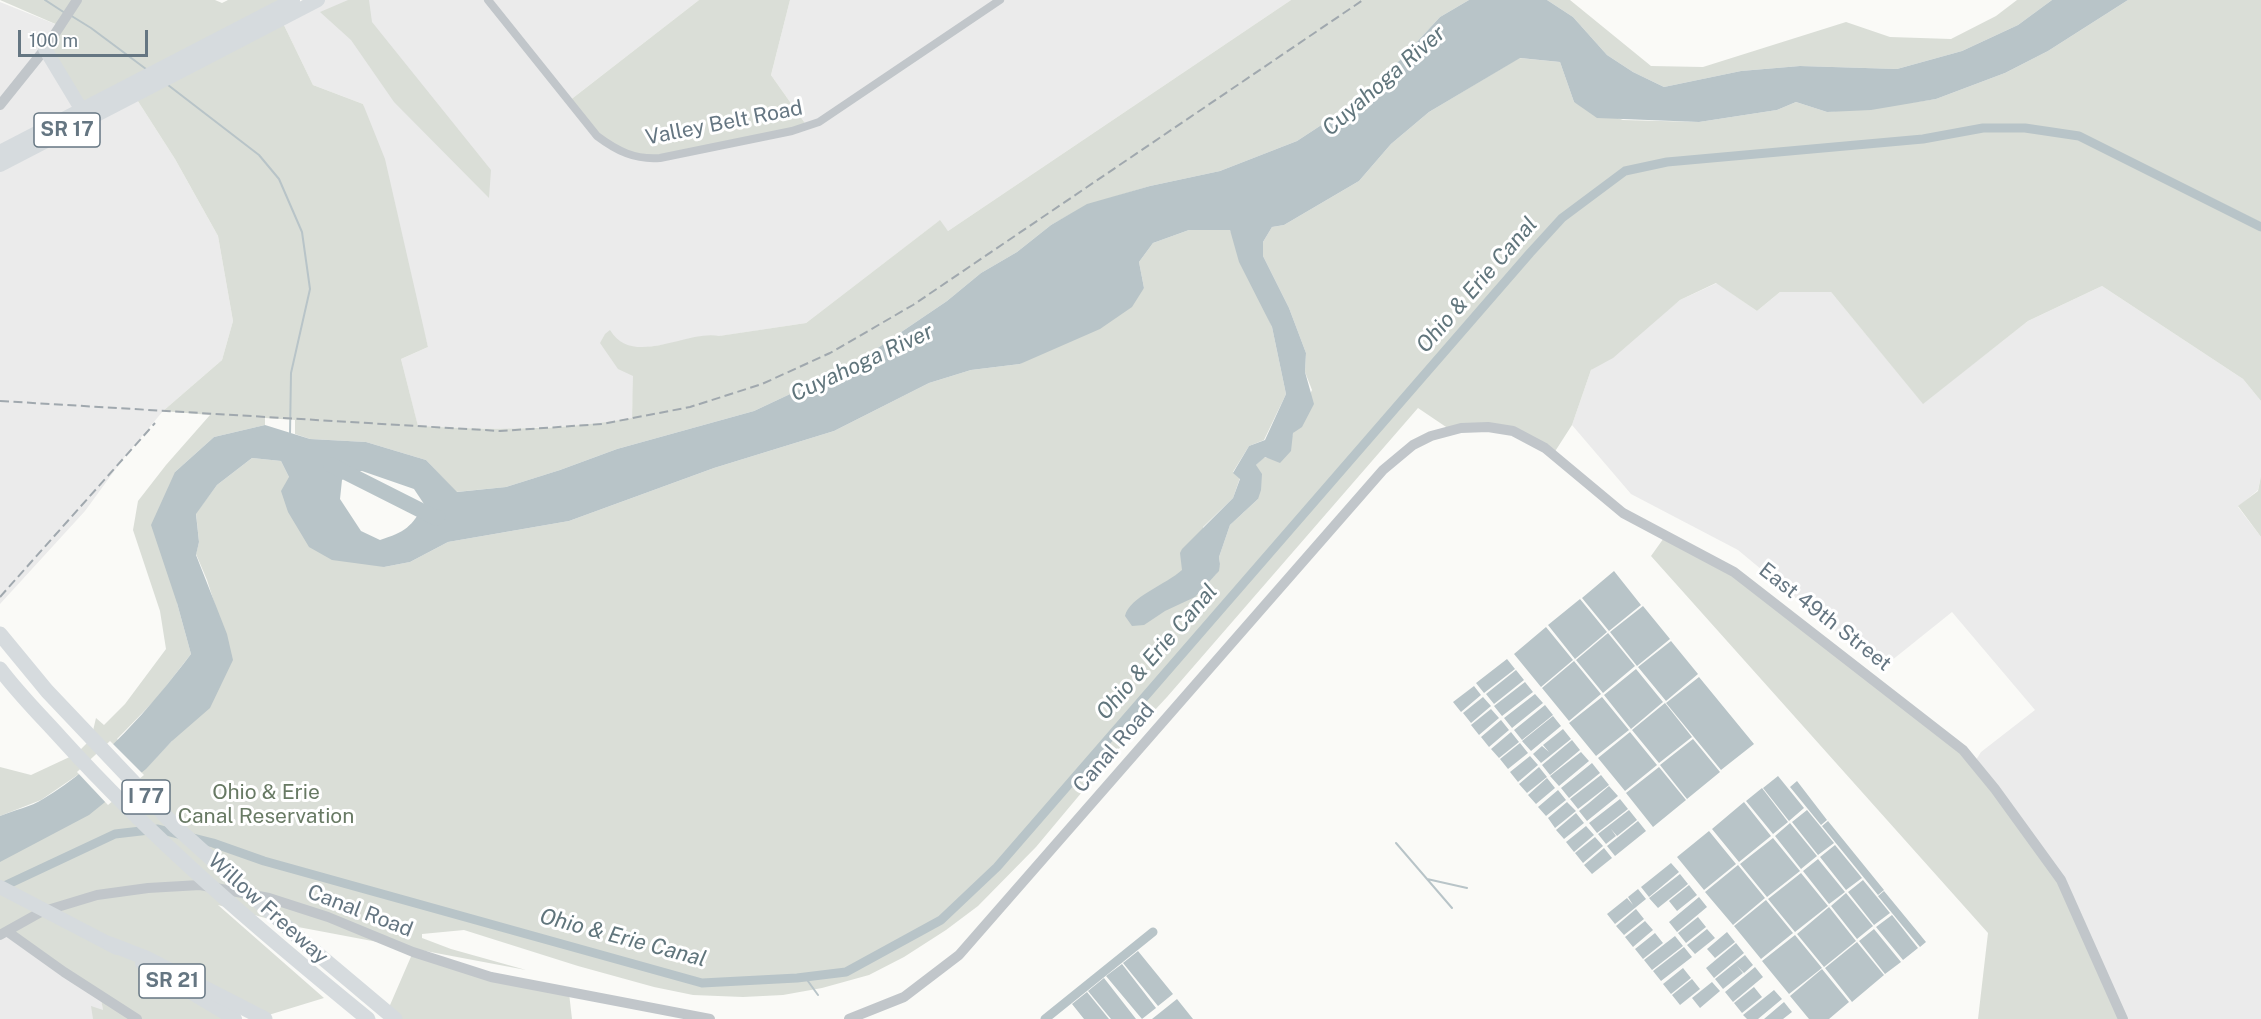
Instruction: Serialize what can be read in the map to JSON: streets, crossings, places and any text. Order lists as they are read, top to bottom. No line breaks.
{"streets":{"highway":["I 77","Willow Freeway"],"main road":["SR 17","SR 21"],"street":["Valley Belt Road","East 49th Street","Canal Road"]},"crossings":[["East 49th Street","Canal Road"]],"water":["Cuyahoga River","Ohio & Erie Canal"],"parks":["Ohio & Erie Canal Reservation"],"scale_bar":"100 m"}
